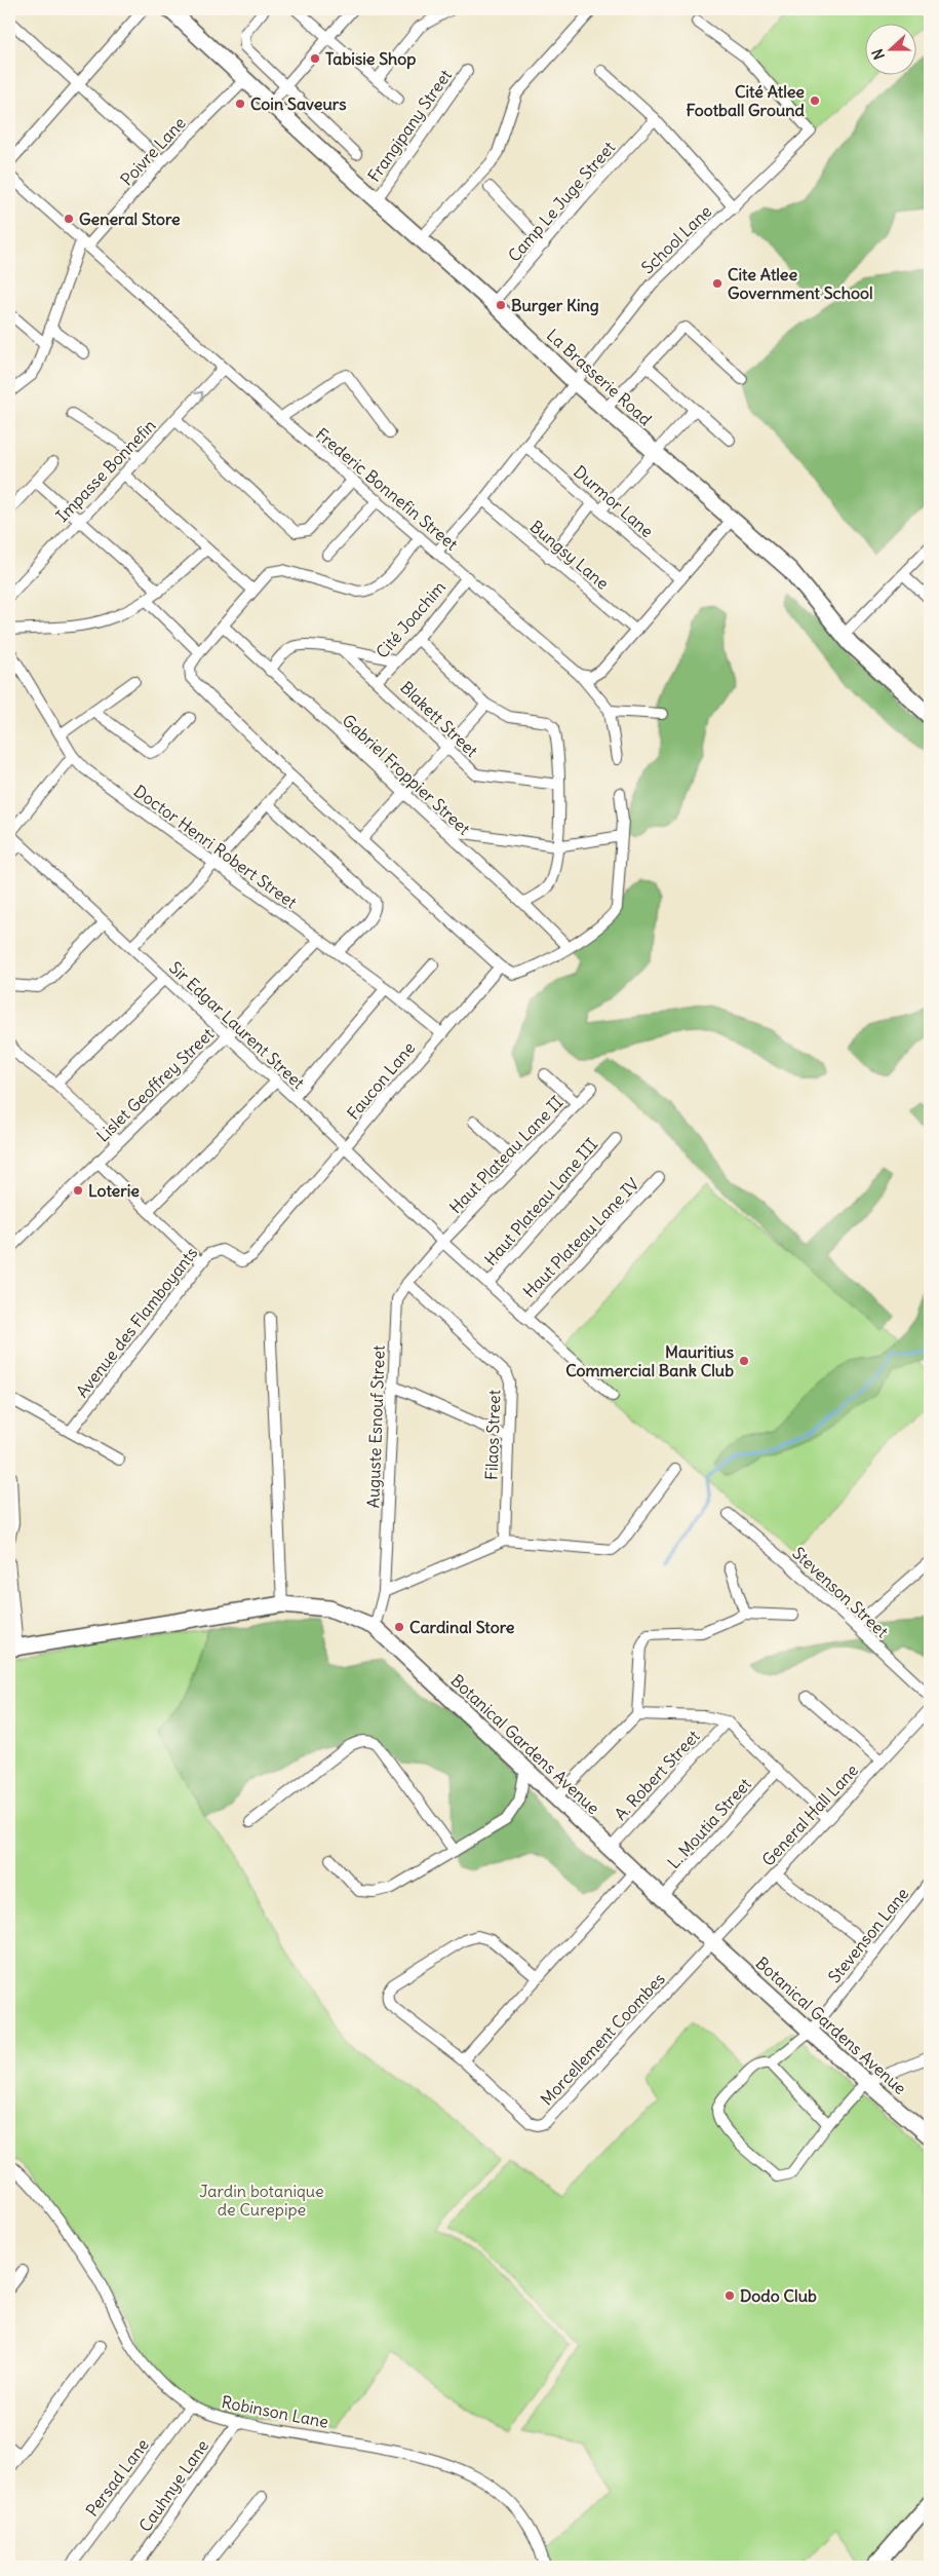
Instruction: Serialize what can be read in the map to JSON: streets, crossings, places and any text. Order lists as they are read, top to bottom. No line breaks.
{"streets":{"street":["Frangipany Street","Poivre Lane","Camp Le Juge Street","School Lane","La Brasserie Road","Impasse Bonnefin","Frederic Bonnefin Street","Durmor Lane","Bungsy Lane","Cité Joachim","Blakett Street","Gabriel Froppier Street","Doctor Henri Robert Street","Sir Edgar Laurent Street","Faucon Lane","Lislet Geoffrey Street","Haut Plateau Lane II","Haut Plateau Lane III","Haut Plateau Lane IV","Avenue des Flamboyants","Auguste Esnouf Street","Filaos Street","Stevenson Street","Botanical Gardens Avenue","A. Robert Street","General Hall Lane","L. Moutia Street","Stevenson Lane","Morcellement Coombes","Robinson Lane","Persad Lane","Cauhnye Lane"]},"crossings":[["Frangipany Street","La Brasserie Road"],["Poivre Lane","La Brasserie Road"],["Poivre Lane","Frederic Bonnefin Street"],["Camp Le Juge Street","La Brasserie Road"],["School Lane","La Brasserie Road"],["School Lane","Frederic Bonnefin Street"],["School Lane","Durmor Lane"],["School Lane","Bungsy Lane"],["Impasse Bonnefin","Frederic Bonnefin Street"],["Frederic Bonnefin Street","Cité Joachim"],["Cité Joachim","Blakett Street"],["Doctor Henri Robert Street","Faucon Lane"],["Doctor Henri Robert Street","Lislet Geoffrey Street"],["Sir Edgar Laurent Street","Faucon Lane"],["Sir Edgar Laurent Street","Lislet Geoffrey Street"],["Sir Edgar Laurent Street","Haut Plateau Lane II"],["Sir Edgar Laurent Street","Haut Plateau Lane III"],["Sir Edgar Laurent Street","Haut Plateau Lane IV"],["Sir Edgar Laurent Street","Avenue des Flamboyants"],["Sir Edgar Laurent Street","Auguste Esnouf Street"],["Faucon Lane","Avenue des Flamboyants"],["Haut Plateau Lane II","Auguste Esnouf Street"],["Auguste Esnouf Street","Filaos Street"],["Auguste Esnouf Street","Botanical Gardens Avenue"],["Botanical Gardens Avenue","A. Robert Street"],["Botanical Gardens Avenue","General Hall Lane"],["Botanical Gardens Avenue","L. Moutia Street"],["Botanical Gardens Avenue","Stevenson Lane"],["Botanical Gardens Avenue","Morcellement Coombes"],["General Hall Lane","Morcellement Coombes"],["Robinson Lane","Persad Lane"],["Robinson Lane","Cauhnye Lane"]],"parks":["Jardin botanique de Curepipe"],"places":["Tabisie Shop","Cité Atlee Football Ground","Coin Saveurs","General Store","Cite Atlee Government School","Burger King","Loterie","Mauritius Commercial Bank Club","Cardinal Store","Dodo Club"],"north":"left"}
